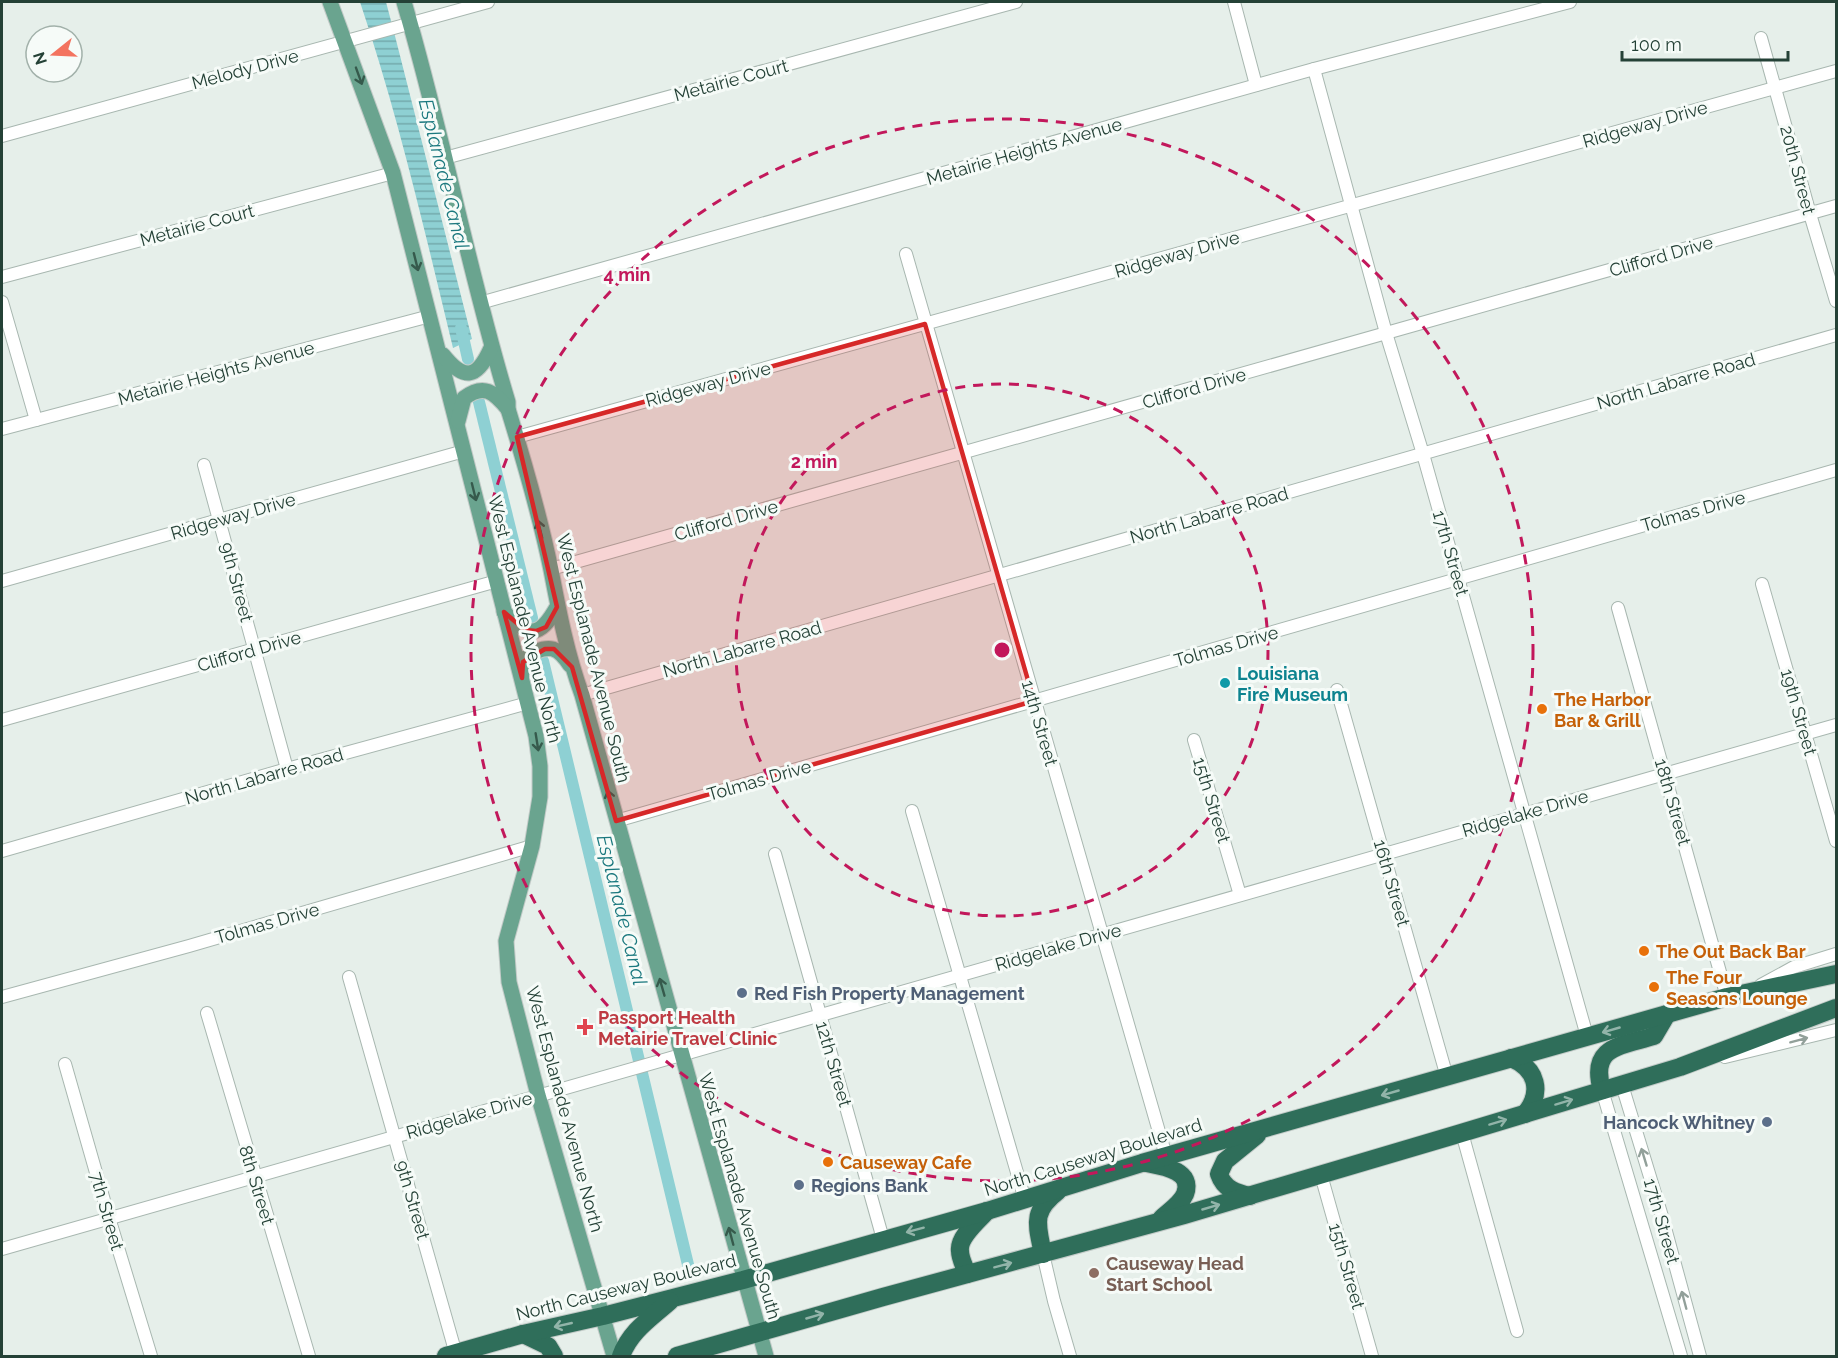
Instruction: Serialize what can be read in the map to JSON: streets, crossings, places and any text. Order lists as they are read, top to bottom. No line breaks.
{"streets":{"highway":["North Causeway Boulevard"],"main road":["West Esplanade Avenue North","West Esplanade Avenue South"],"street":["Melody Drive","Metairie Court","Ridgeway Drive","Metairie Heights Avenue","20th Street","Clifford Drive","North Labarre Road","Tolmas Drive","17th Street","9th Street","19th Street","14th Street","15th Street","18th Street","Ridgelake Drive","16th Street","12th Street","8th Street","7th Street"]},"crossings":[["Melody Drive","West Esplanade Avenue North"],["Melody Drive","West Esplanade Avenue South"],["Metairie Court","West Esplanade Avenue North"],["Metairie Court","West Esplanade Avenue South"],["Ridgeway Drive","20th Street"],["Ridgeway Drive","17th Street"],["Ridgeway Drive","9th Street"],["Ridgeway Drive","West Esplanade Avenue North"],["Ridgeway Drive","West Esplanade Avenue South"],["Ridgeway Drive","14th Street"],["Metairie Heights Avenue","17th Street"],["Metairie Heights Avenue","West Esplanade Avenue North"],["Metairie Heights Avenue","West Esplanade Avenue South"],["20th Street","Clifford Drive"],["Clifford Drive","17th Street"],["Clifford Drive","9th Street"],["Clifford Drive","West Esplanade Avenue North"],["Clifford Drive","West Esplanade Avenue South"],["Clifford Drive","14th Street"],["North Labarre Road","17th Street"],["North Labarre Road","9th Street"],["North Labarre Road","West Esplanade Avenue North"],["North Labarre Road","West Esplanade Avenue South"],["North Labarre Road","14th Street"],["Tolmas Drive","17th Street"],["Tolmas Drive","West Esplanade Avenue North"],["Tolmas Drive","West Esplanade Avenue South"],["Tolmas Drive","14th Street"],["17th Street","Ridgelake Drive"],["17th Street","North Causeway Boulevard"],["9th Street","Ridgelake Drive"],["9th Street","North Causeway Boulevard"],["West Esplanade Avenue North","Ridgelake Drive"],["West Esplanade Avenue North","North Causeway Boulevard"],["West Esplanade Avenue South","Ridgelake Drive"],["West Esplanade Avenue South","North Causeway Boulevard"],["19th Street","Ridgelake Drive"],["14th Street","Ridgelake Drive"],["14th Street","North Causeway Boulevard"],["15th Street","Ridgelake Drive"],["18th Street","Ridgelake Drive"],["18th Street","North Causeway Boulevard"],["Ridgelake Drive","16th Street"],["Ridgelake Drive","12th Street"],["Ridgelake Drive","8th Street"],["Ridgelake Drive","7th Street"],["16th Street","North Causeway Boulevard"],["12th Street","North Causeway Boulevard"]],"one_way":["West Esplanade Avenue North","West Esplanade Avenue South"],"water":["Esplanade Canal"],"places":{"other":["Louisiana Fire Museum","The Harbor Bar & Grill","The Out Back Bar","The Four Seasons Lounge","Red Fish Property Management","Hancock Whitney","Causeway Cafe","Regions Bank","Causeway Head Start School"],"health":["Passport Health Metairie Travel Clinic"]},"scale_bar":"100 m","north":"left","rings":["4 min","2 min"]}
